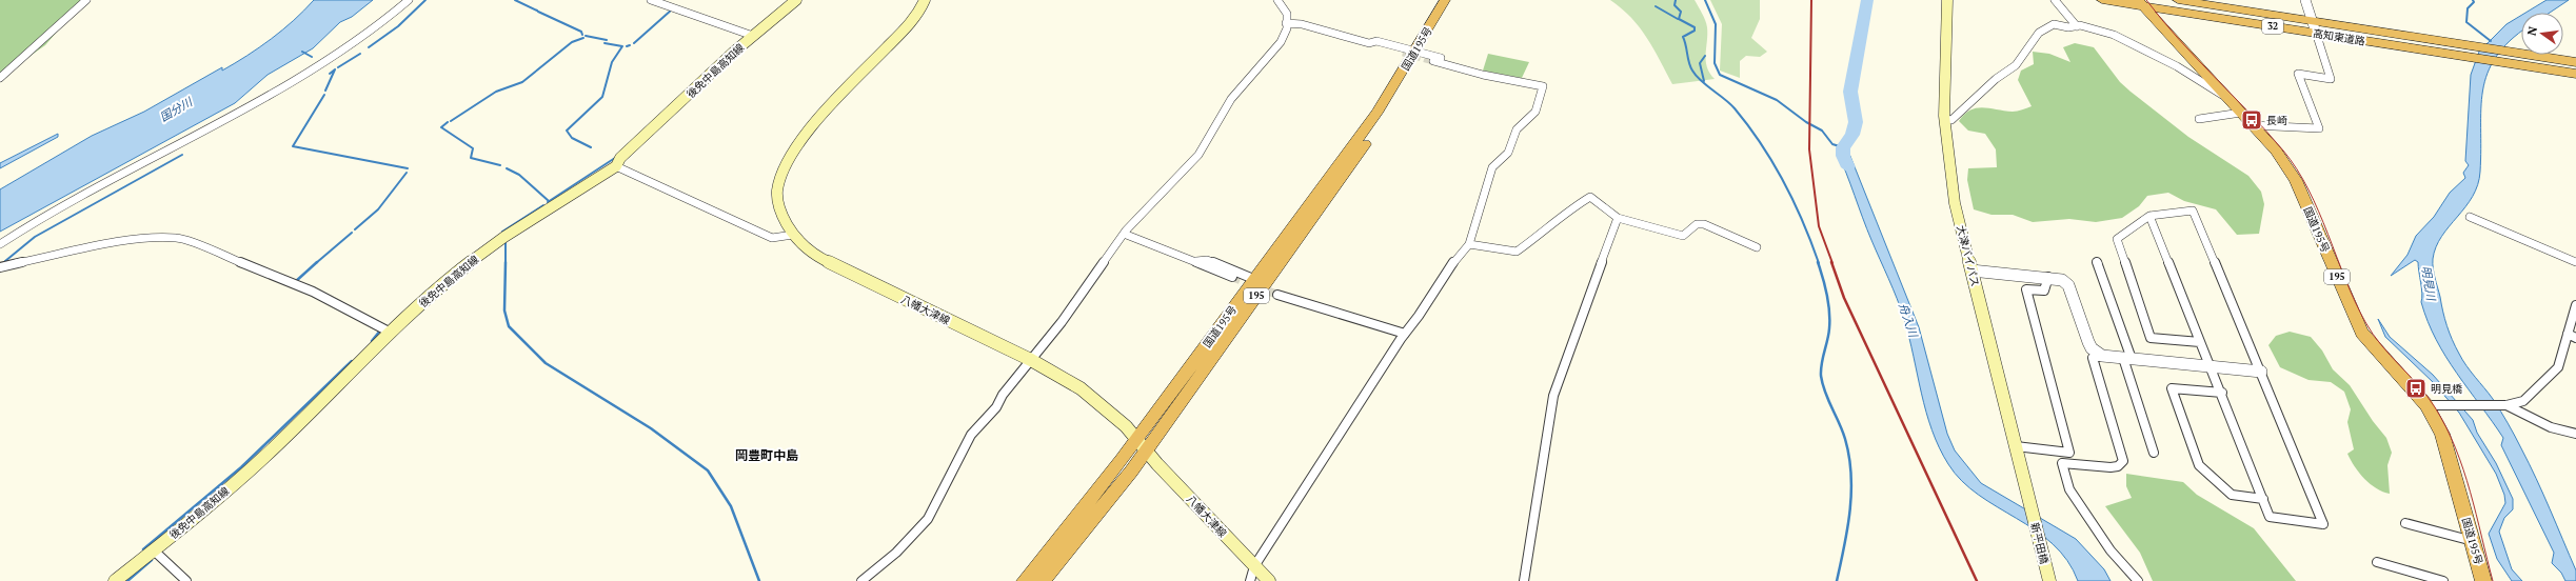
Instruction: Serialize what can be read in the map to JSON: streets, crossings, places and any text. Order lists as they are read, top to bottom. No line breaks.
{"streets":{"highway":["32","高知東道路","国道195号","195"],"main road":["後免中島高知線","大津バイパス","八幡大津線","新平田橋"]},"crossings":[["高知東道路","国道195号"],["国道195号","八幡大津線"],["大津バイパス","新平田橋"]],"districts":["岡豊町中島"],"water":["国分川","明見川","舟入川"],"places":{"bus stop":["長崎","明見橋"]},"north":"left"}
